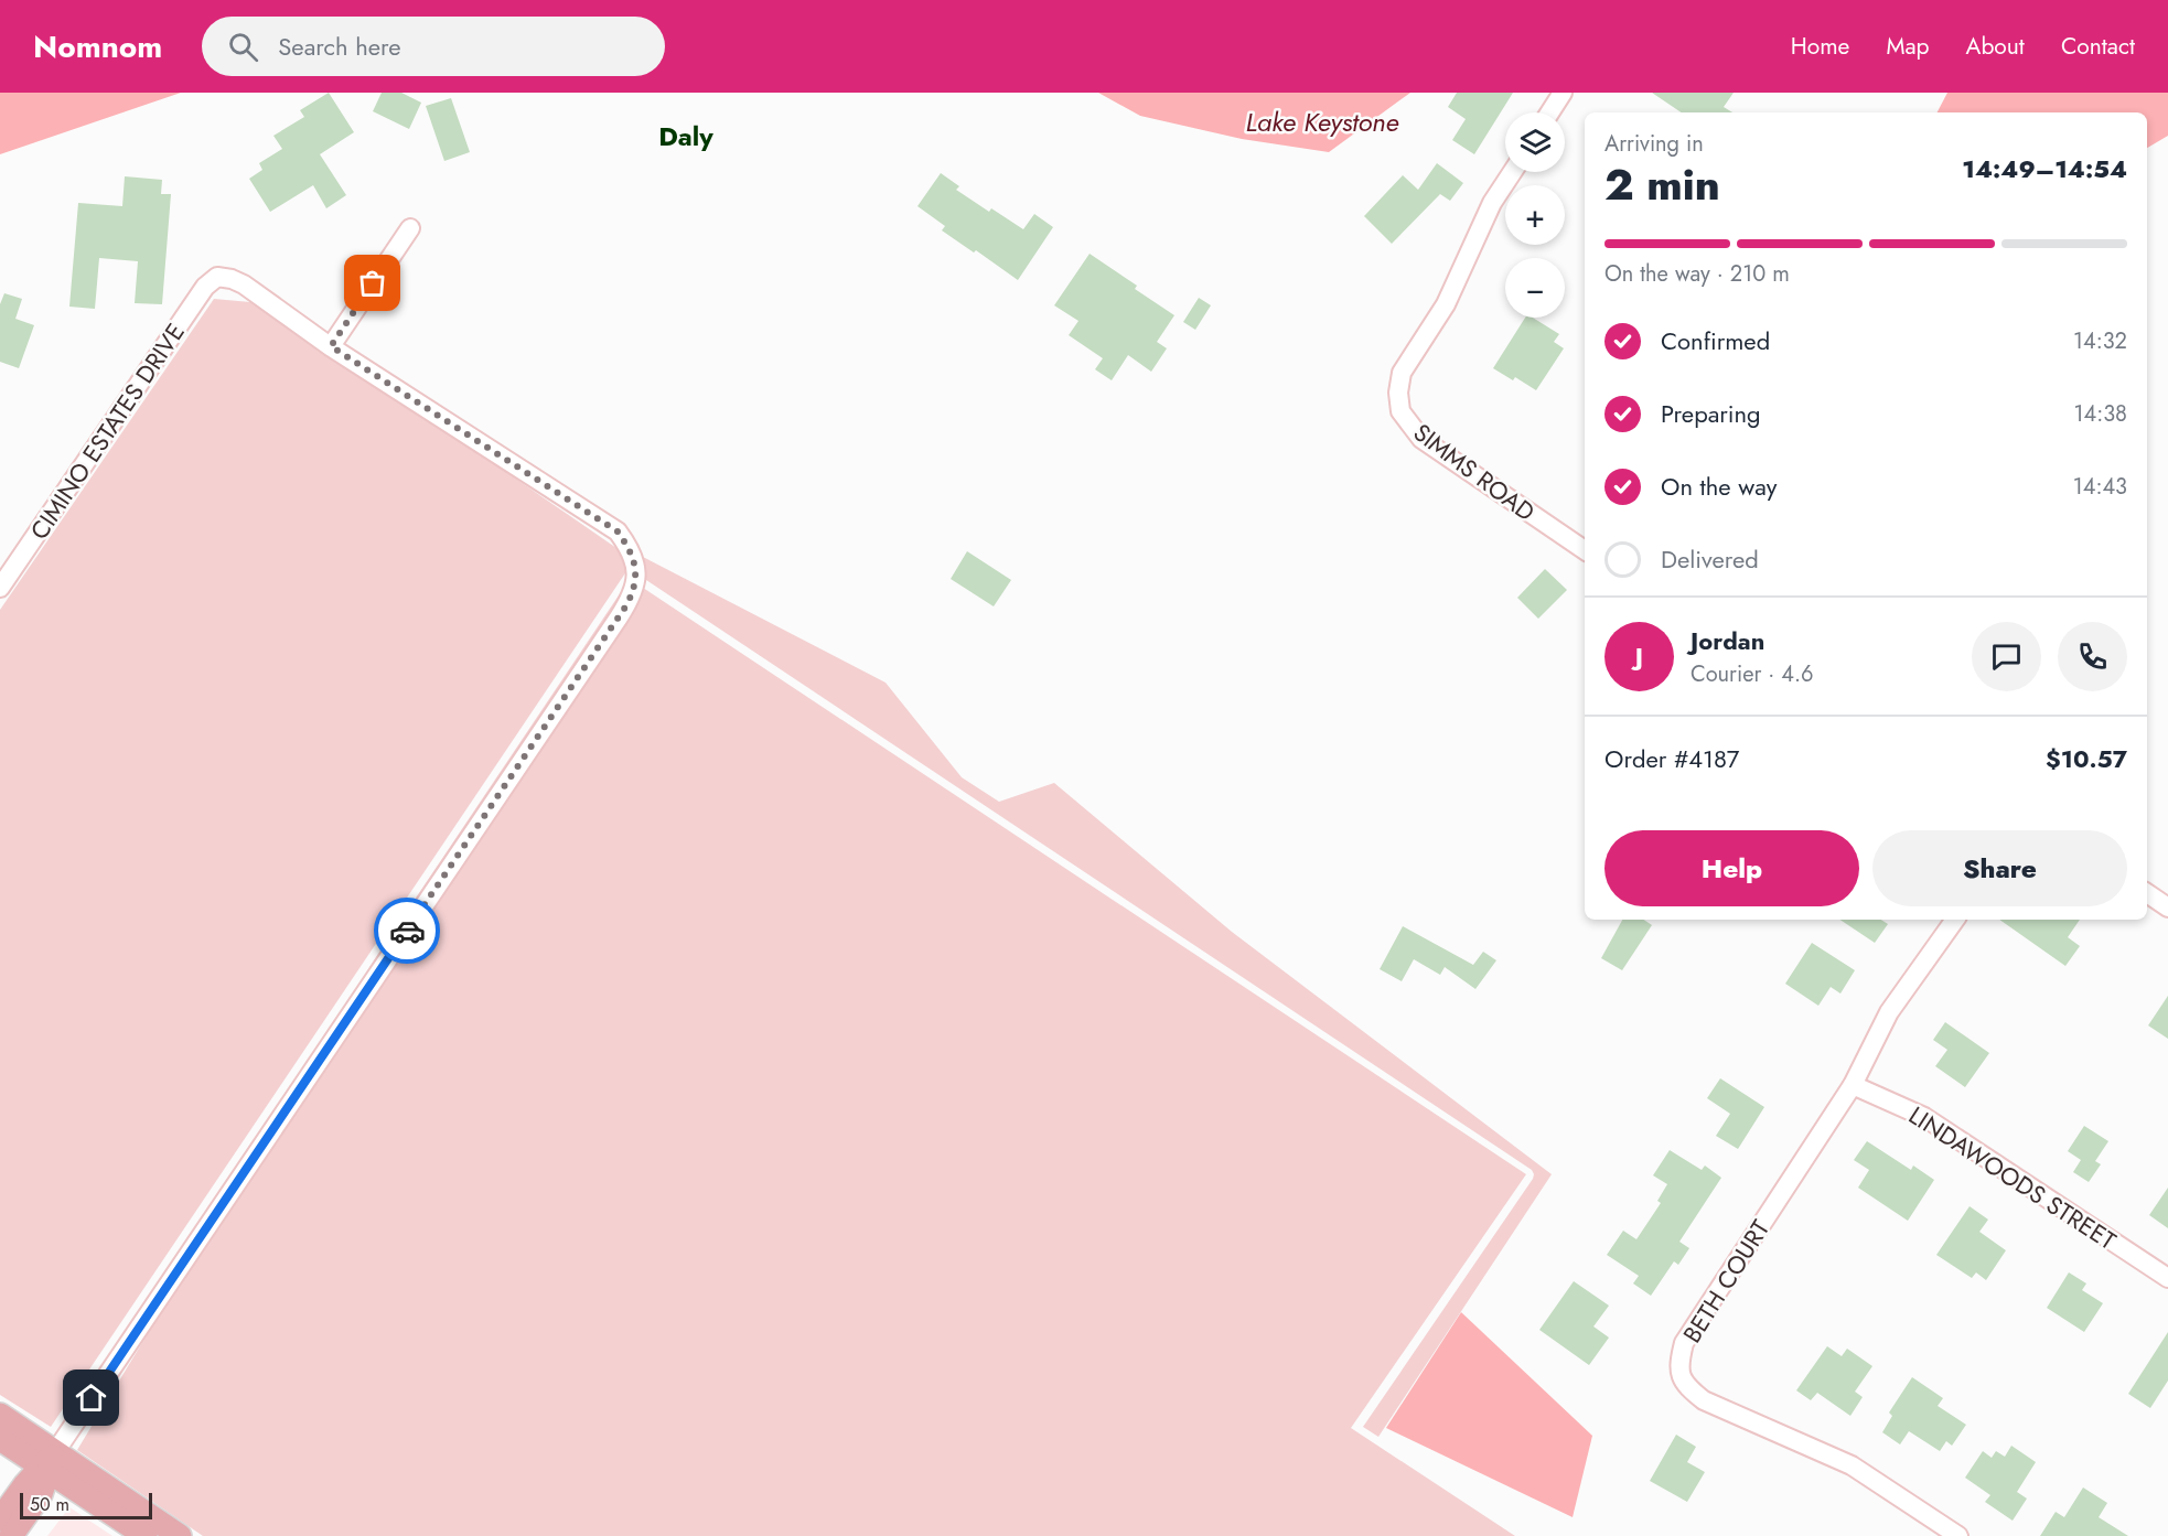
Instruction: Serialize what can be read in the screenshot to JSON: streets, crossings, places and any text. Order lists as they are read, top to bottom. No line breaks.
{"streets":{"street":["CIMINO ESTATES DRIVE","SIMMS ROAD","LINDAWOODS STREET","BETH COURT"]},"crossings":[["LINDAWOODS STREET","BETH COURT"]],"districts":["Daly"],"water":["Lake Keystone"],"scale_bar":"50 m","page":{"header":"Nomnom","search":"Search here","nav":["Home","Map","About","Contact"],"map_buttons":["+","−"],"heading":["2 min","Arriving in","14:49–14:54"],"panel":["Jordan","Courier · 4.6","Order #4187","$10.57"],"bar":"On the way · 210 m","list":[["Confirmed","14:32"],["Preparing","14:38"],["On the way","14:43"],"Delivered"],"round":"J","buttons":["Help","Share"],"scale":"50 m"}}
